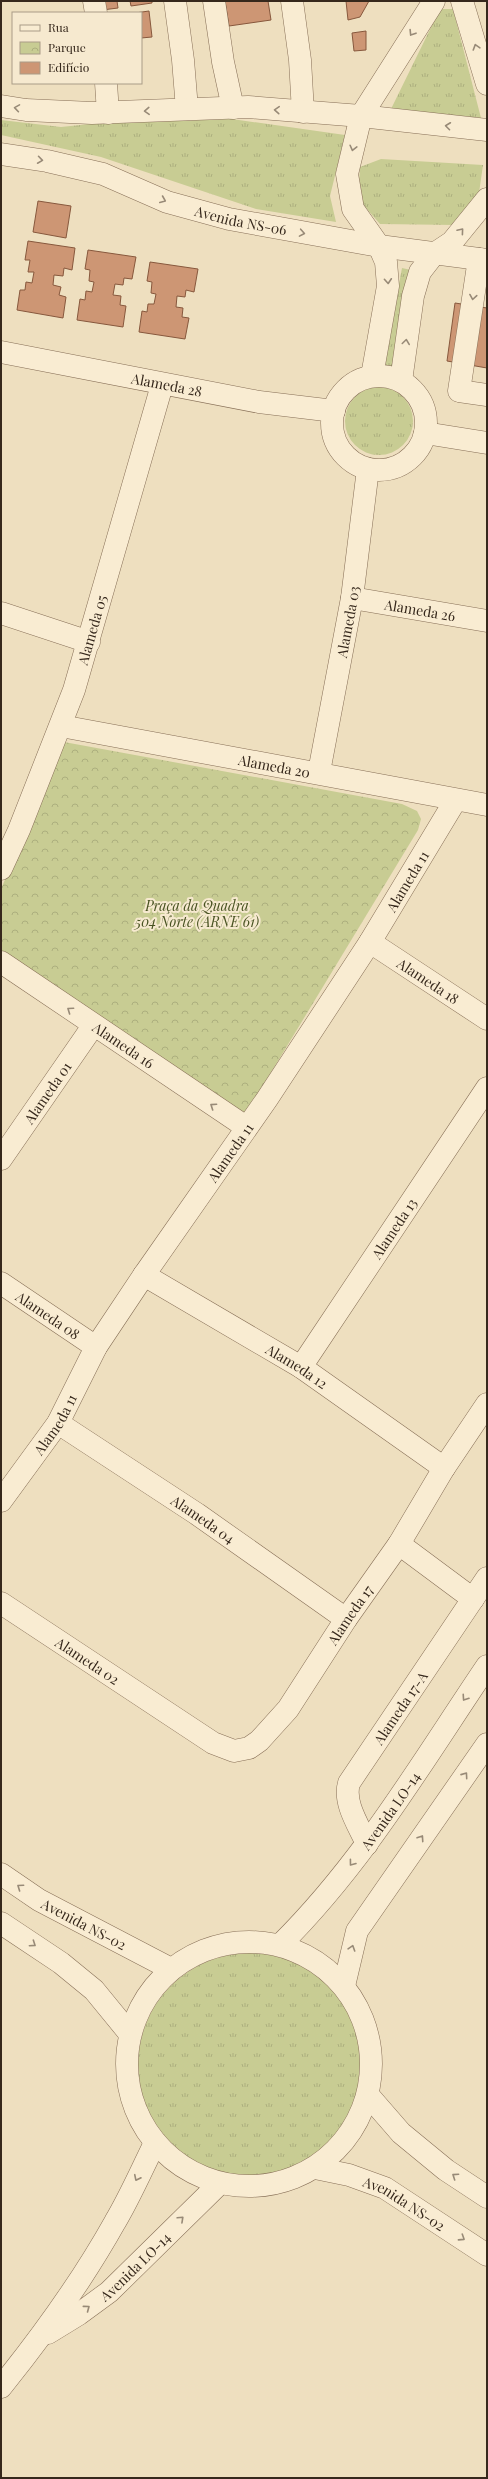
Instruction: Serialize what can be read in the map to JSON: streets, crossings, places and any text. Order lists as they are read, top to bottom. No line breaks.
{"streets":{"street":["Avenida NS-06","Alameda 28","Alameda 26","Alameda 03","Alameda 05","Alameda 20","Alameda 11","Alameda 18","Alameda 16","Alameda 01","Alameda 13","Alameda 08","Alameda 12","Alameda 04","Alameda 17","Alameda 02","Alameda 17-A","Avenida LO-14","Avenida NS-02"]},"crossings":[["Alameda 28","Alameda 03"],["Alameda 28","Alameda 05"],["Alameda 26","Alameda 03"],["Alameda 03","Alameda 20"],["Alameda 05","Alameda 20"],["Alameda 20","Alameda 11"],["Alameda 11","Alameda 18"],["Alameda 11","Alameda 16"],["Alameda 11","Alameda 08"],["Alameda 11","Alameda 12"],["Alameda 11","Alameda 04"],["Alameda 16","Alameda 01"],["Alameda 13","Alameda 12"],["Alameda 12","Alameda 17"],["Alameda 04","Alameda 17"],["Alameda 17","Alameda 02"],["Alameda 17-A","Avenida LO-14"]],"one_way":["Alameda 16"],"parks":["Praça da Quadra 504 Norte (ARNE 61)"],"legend":["Rua","Parque","Edifício"]}
